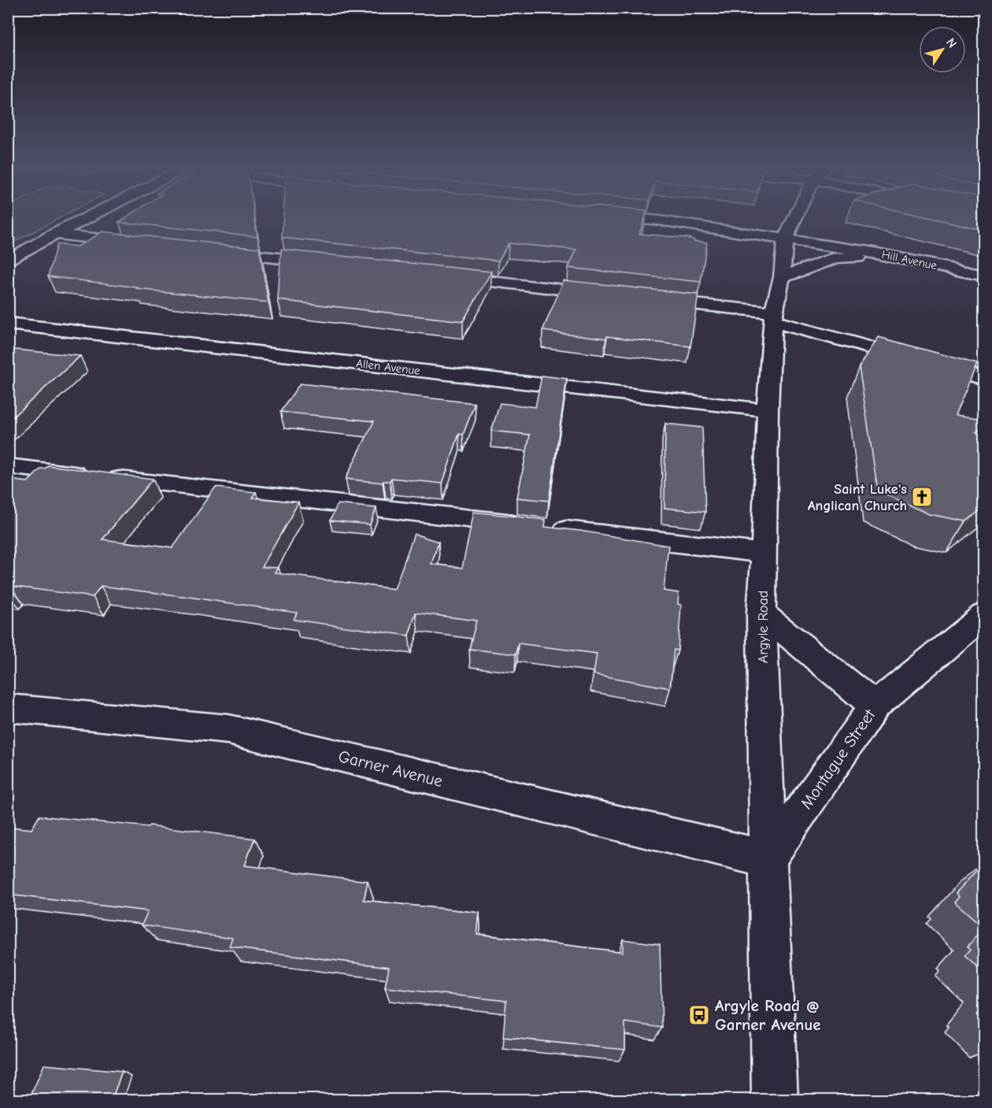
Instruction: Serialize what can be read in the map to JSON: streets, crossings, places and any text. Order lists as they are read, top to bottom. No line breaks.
{"streets":{"street":["Hill Avenue","Allen Avenue","Argyle Road","Montague Street","Garner Avenue"]},"crossings":[["Hill Avenue","Argyle Road"],["Allen Avenue","Argyle Road"],["Argyle Road","Montague Street"],["Argyle Road","Garner Avenue"],["Montague Street","Garner Avenue"]],"places":{"church":["Saint Luke's Anglican Church"],"bus stop":["Argyle Road @ Garner Avenue"]},"north":"top right"}
